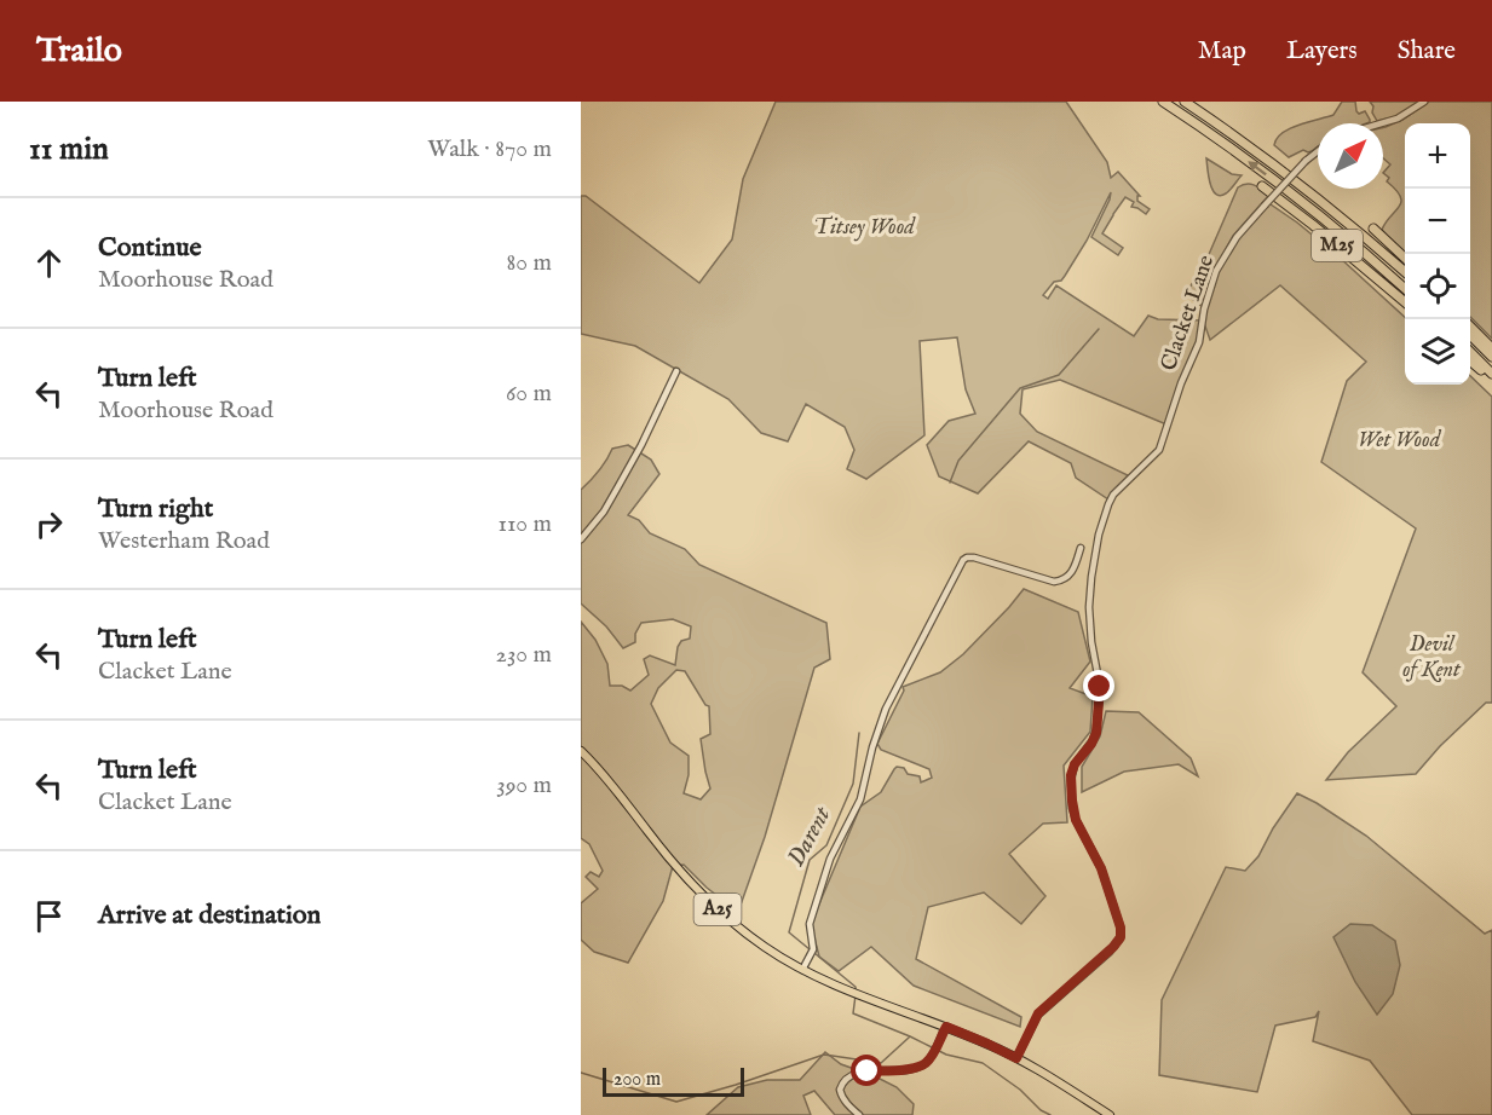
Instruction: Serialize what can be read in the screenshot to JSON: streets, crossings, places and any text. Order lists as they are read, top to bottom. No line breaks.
{"streets":{"highway":["M25"],"main road":["A25"],"street":["Clacket Lane"]},"crossings":[["Clacket Lane","A25"]],"water":["Darent"],"parks":["Titsey Wood","Wet Wood","Devil of Kent"],"scale_bar":"200 m","north":"top right","page":{"header":"Trailo","nav":["Map","Layers","Share"],"heading":["11 min","Walk · 870 m"],"map_buttons":["+","−"],"list":[["Continue","Moorhouse Road","80 m"],["Turn left","Moorhouse Road","60 m"],["Turn right","Westerham Road","110 m"],["Turn left","Clacket Lane","230 m"],["Turn left","Clacket Lane","390 m"],"Arrive at destination"],"scale":"200 m"}}
